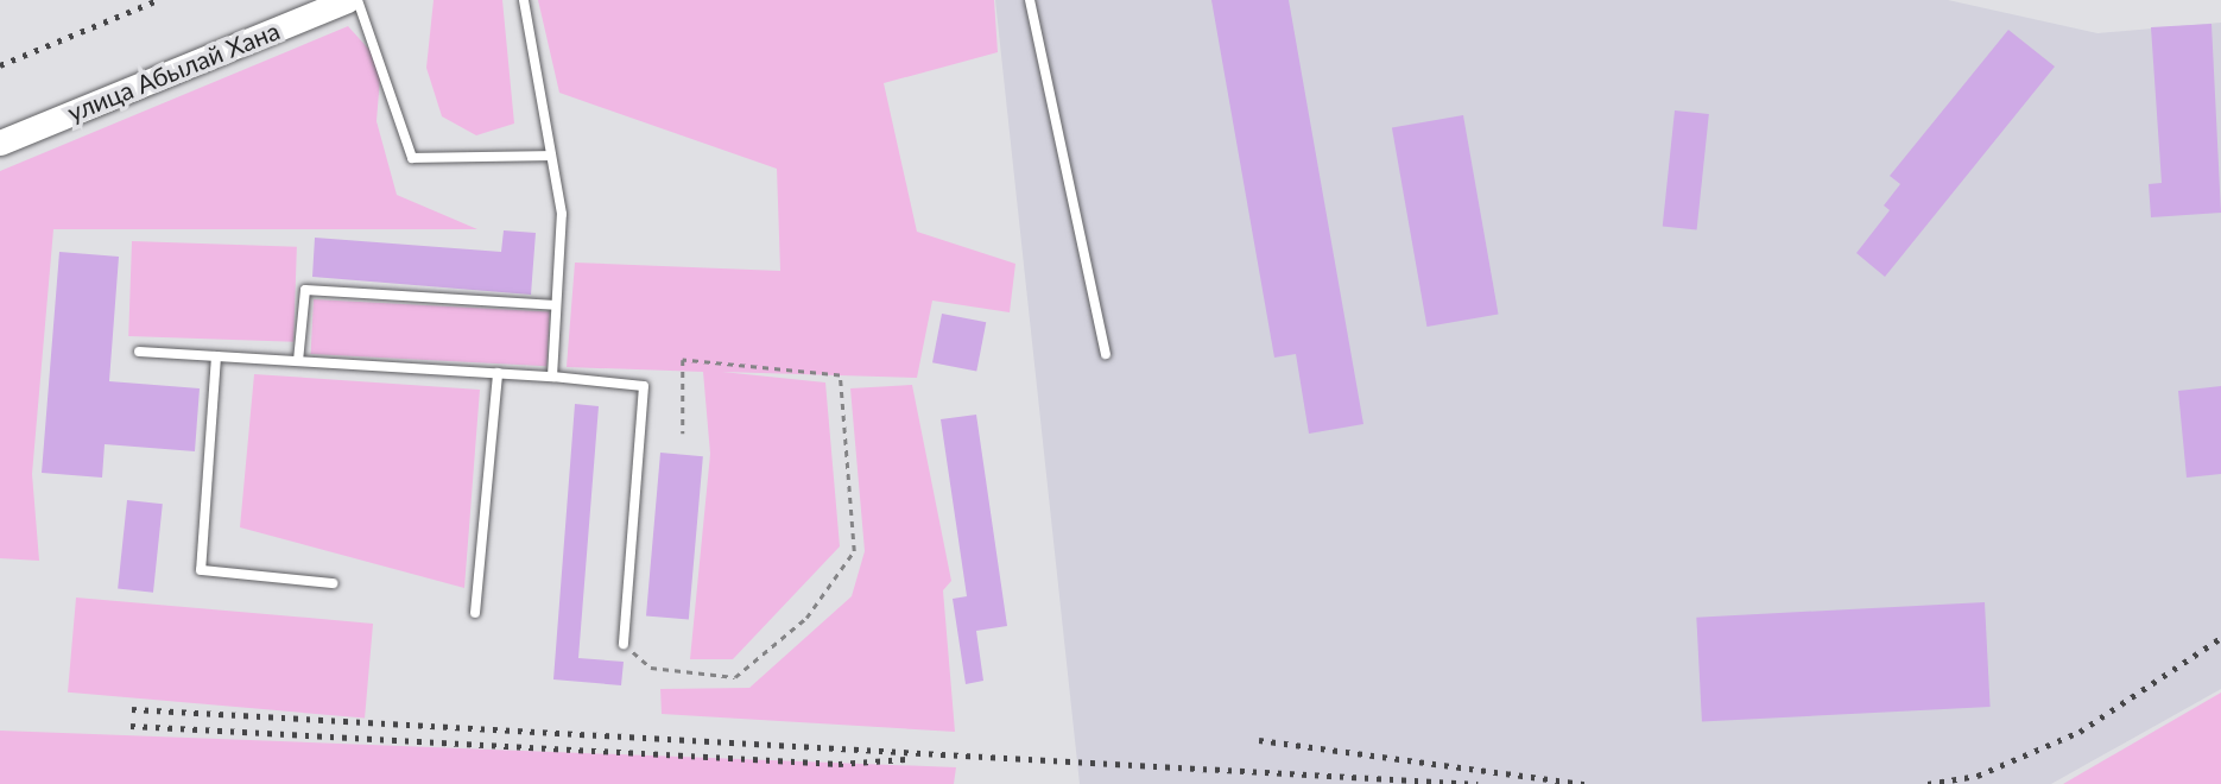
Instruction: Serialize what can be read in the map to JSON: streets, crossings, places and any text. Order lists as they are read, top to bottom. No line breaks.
{"streets":{"main road":["улица Абылай Хана"]}}
